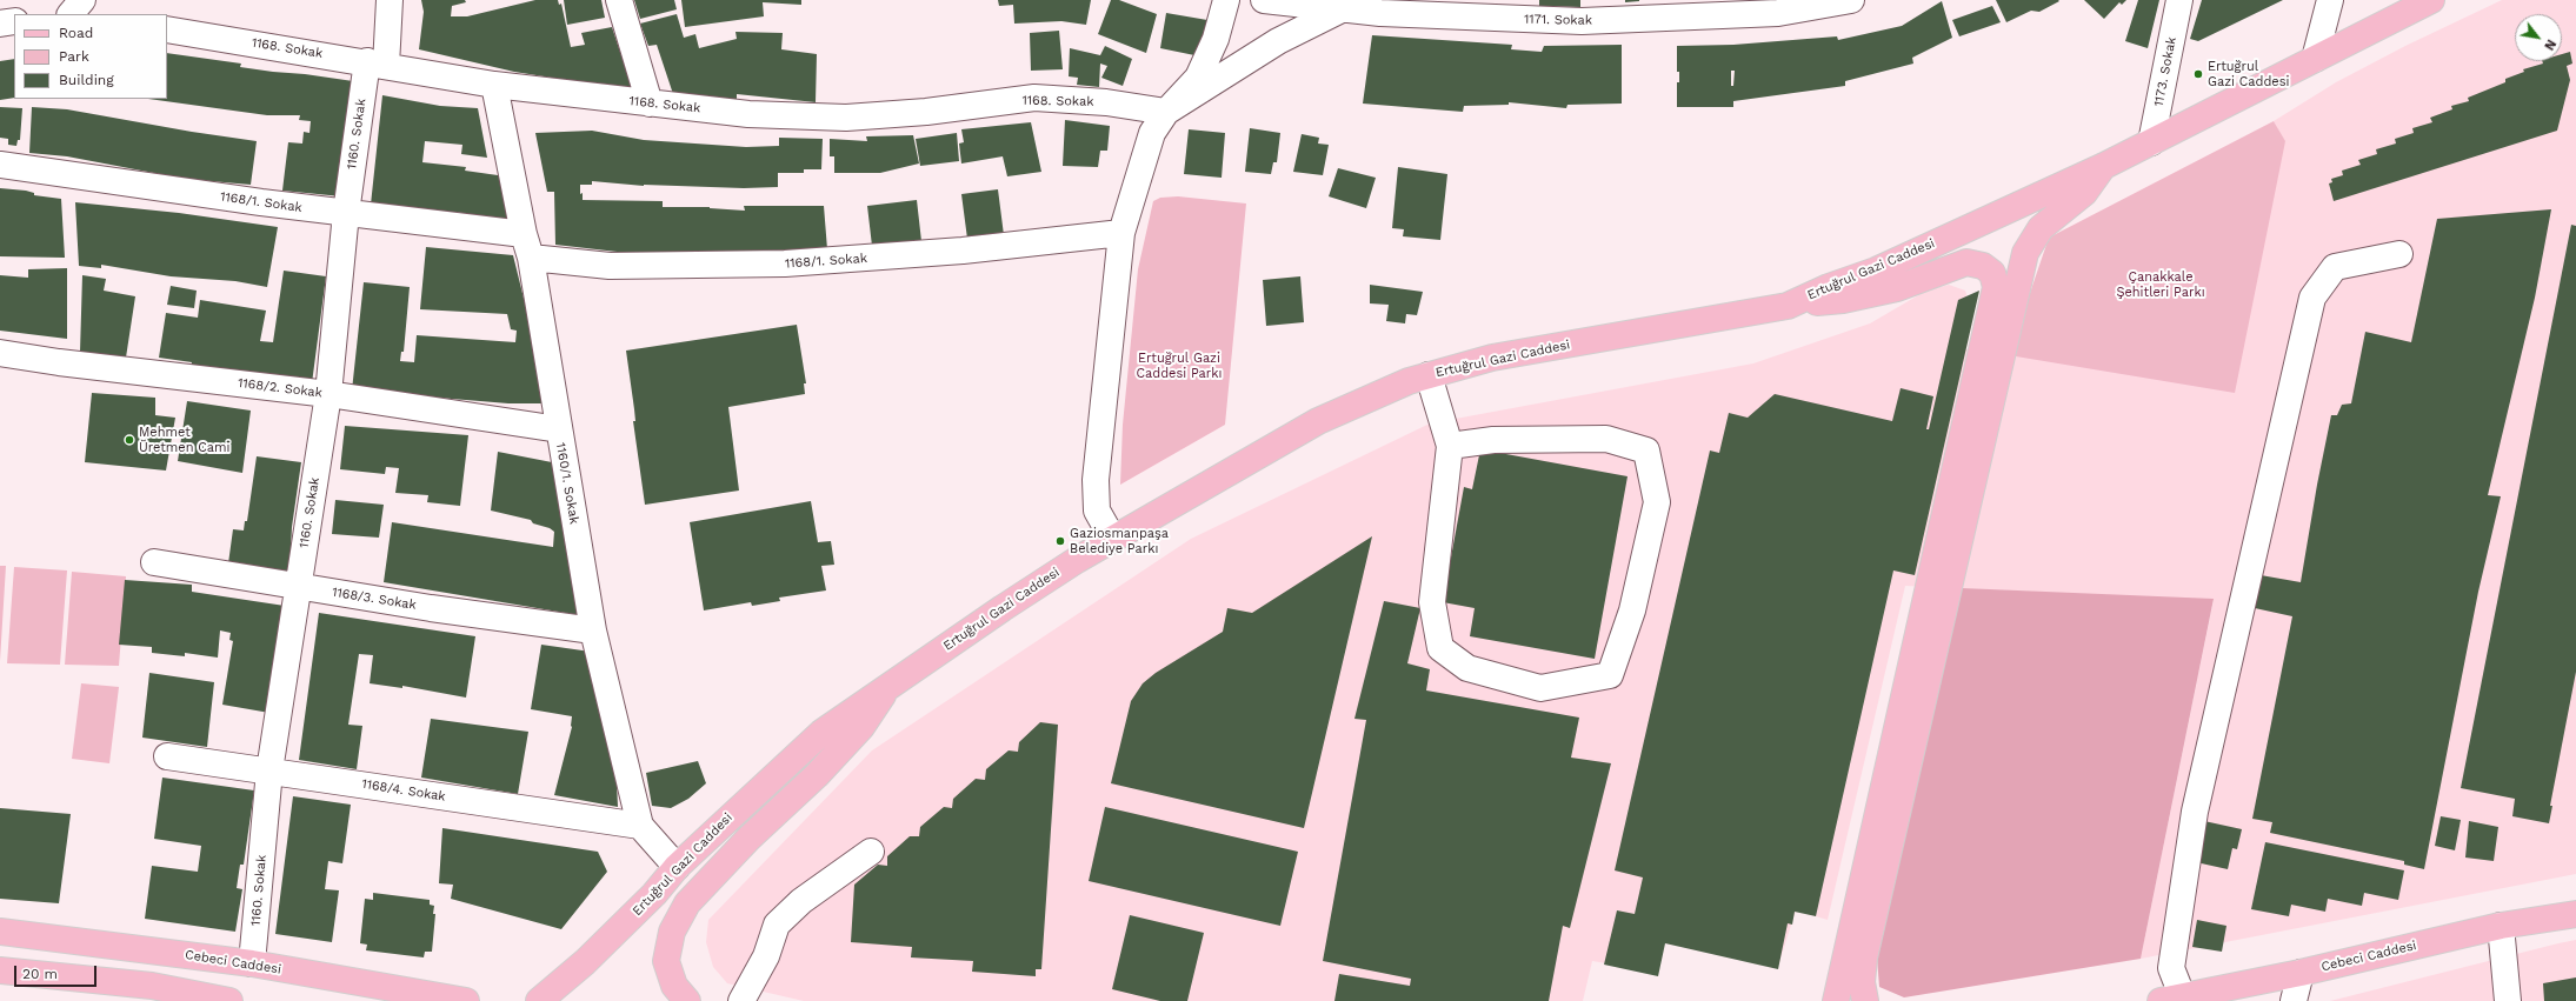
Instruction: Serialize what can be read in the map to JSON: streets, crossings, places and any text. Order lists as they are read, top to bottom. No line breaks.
{"streets":{"main road":["Ertuğrul Gazi Caddesi","Cebeci Caddesi"],"street":["1171. Sokak","1168. Sokak","1173. Sokak","1160. Sokak","1168/1. Sokak","1168/2. Sokak","1160/1. Sokak","1168/3. Sokak","1168/4. Sokak"]},"crossings":[["1168. Sokak","1160. Sokak"],["1168. Sokak","1160/1. Sokak"],["1173. Sokak","Ertuğrul Gazi Caddesi"],["1160. Sokak","1168/1. Sokak"],["1160. Sokak","1168/2. Sokak"],["1160. Sokak","1168/3. Sokak"],["1160. Sokak","1168/4. Sokak"],["1160. Sokak","Cebeci Caddesi"],["1168/1. Sokak","1160/1. Sokak"],["Ertuğrul Gazi Caddesi","1160/1. Sokak"],["1168/2. Sokak","1160/1. Sokak"],["1160/1. Sokak","1168/3. Sokak"],["1160/1. Sokak","1168/4. Sokak"]],"parks":["Çanakkale Şehitleri Parkı","Ertuğrul Gazi Caddesi Parkı"],"places":["Ertuğrul Gazi Caddesi","Mehmet Üretmen Cami","Gaziosmanpaşa Belediye Parkı"],"legend":["Road","Park","Building"],"scale_bar":"20 m","north":"bottom right"}
